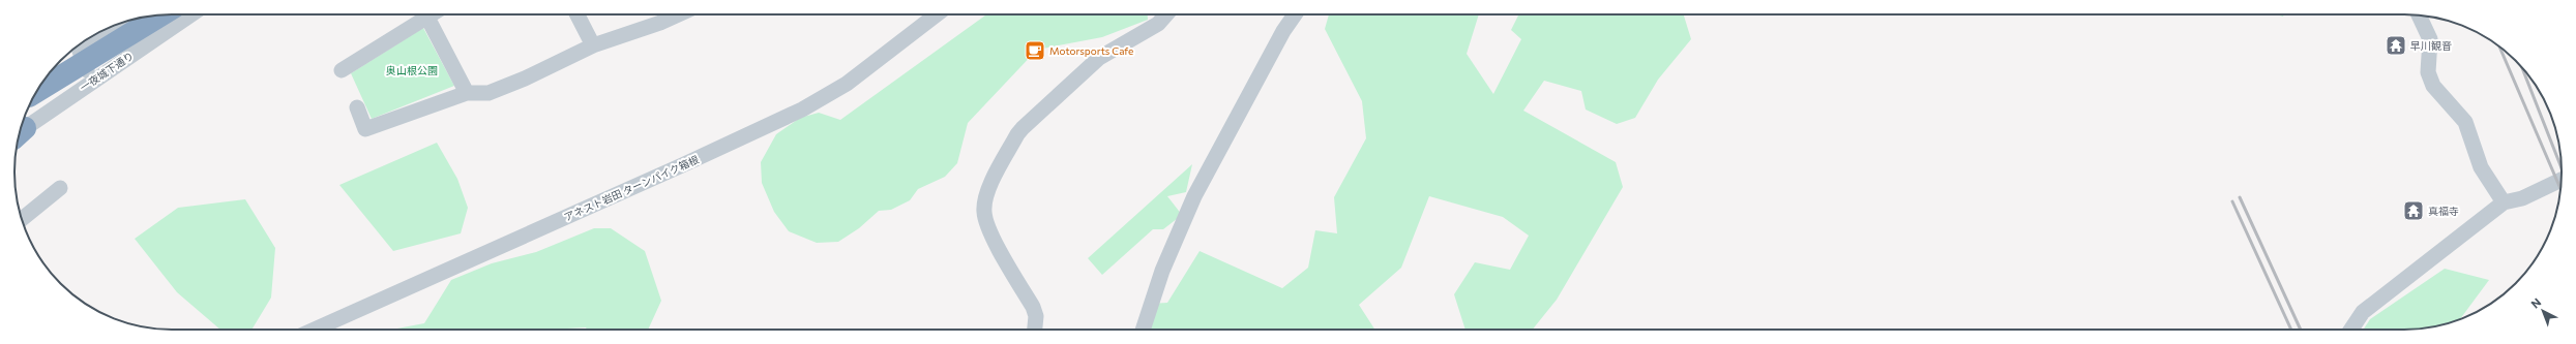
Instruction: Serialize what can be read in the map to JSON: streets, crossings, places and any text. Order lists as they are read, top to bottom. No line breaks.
{"streets":{"street":["一夜城下通り","アネスト岩田 ターンパイク箱根"]},"parks":["奥山根公園"],"places":{"temple":["早川観音","真福寺"],"cafe":["Motorsports Cafe"]},"north":"top left"}
